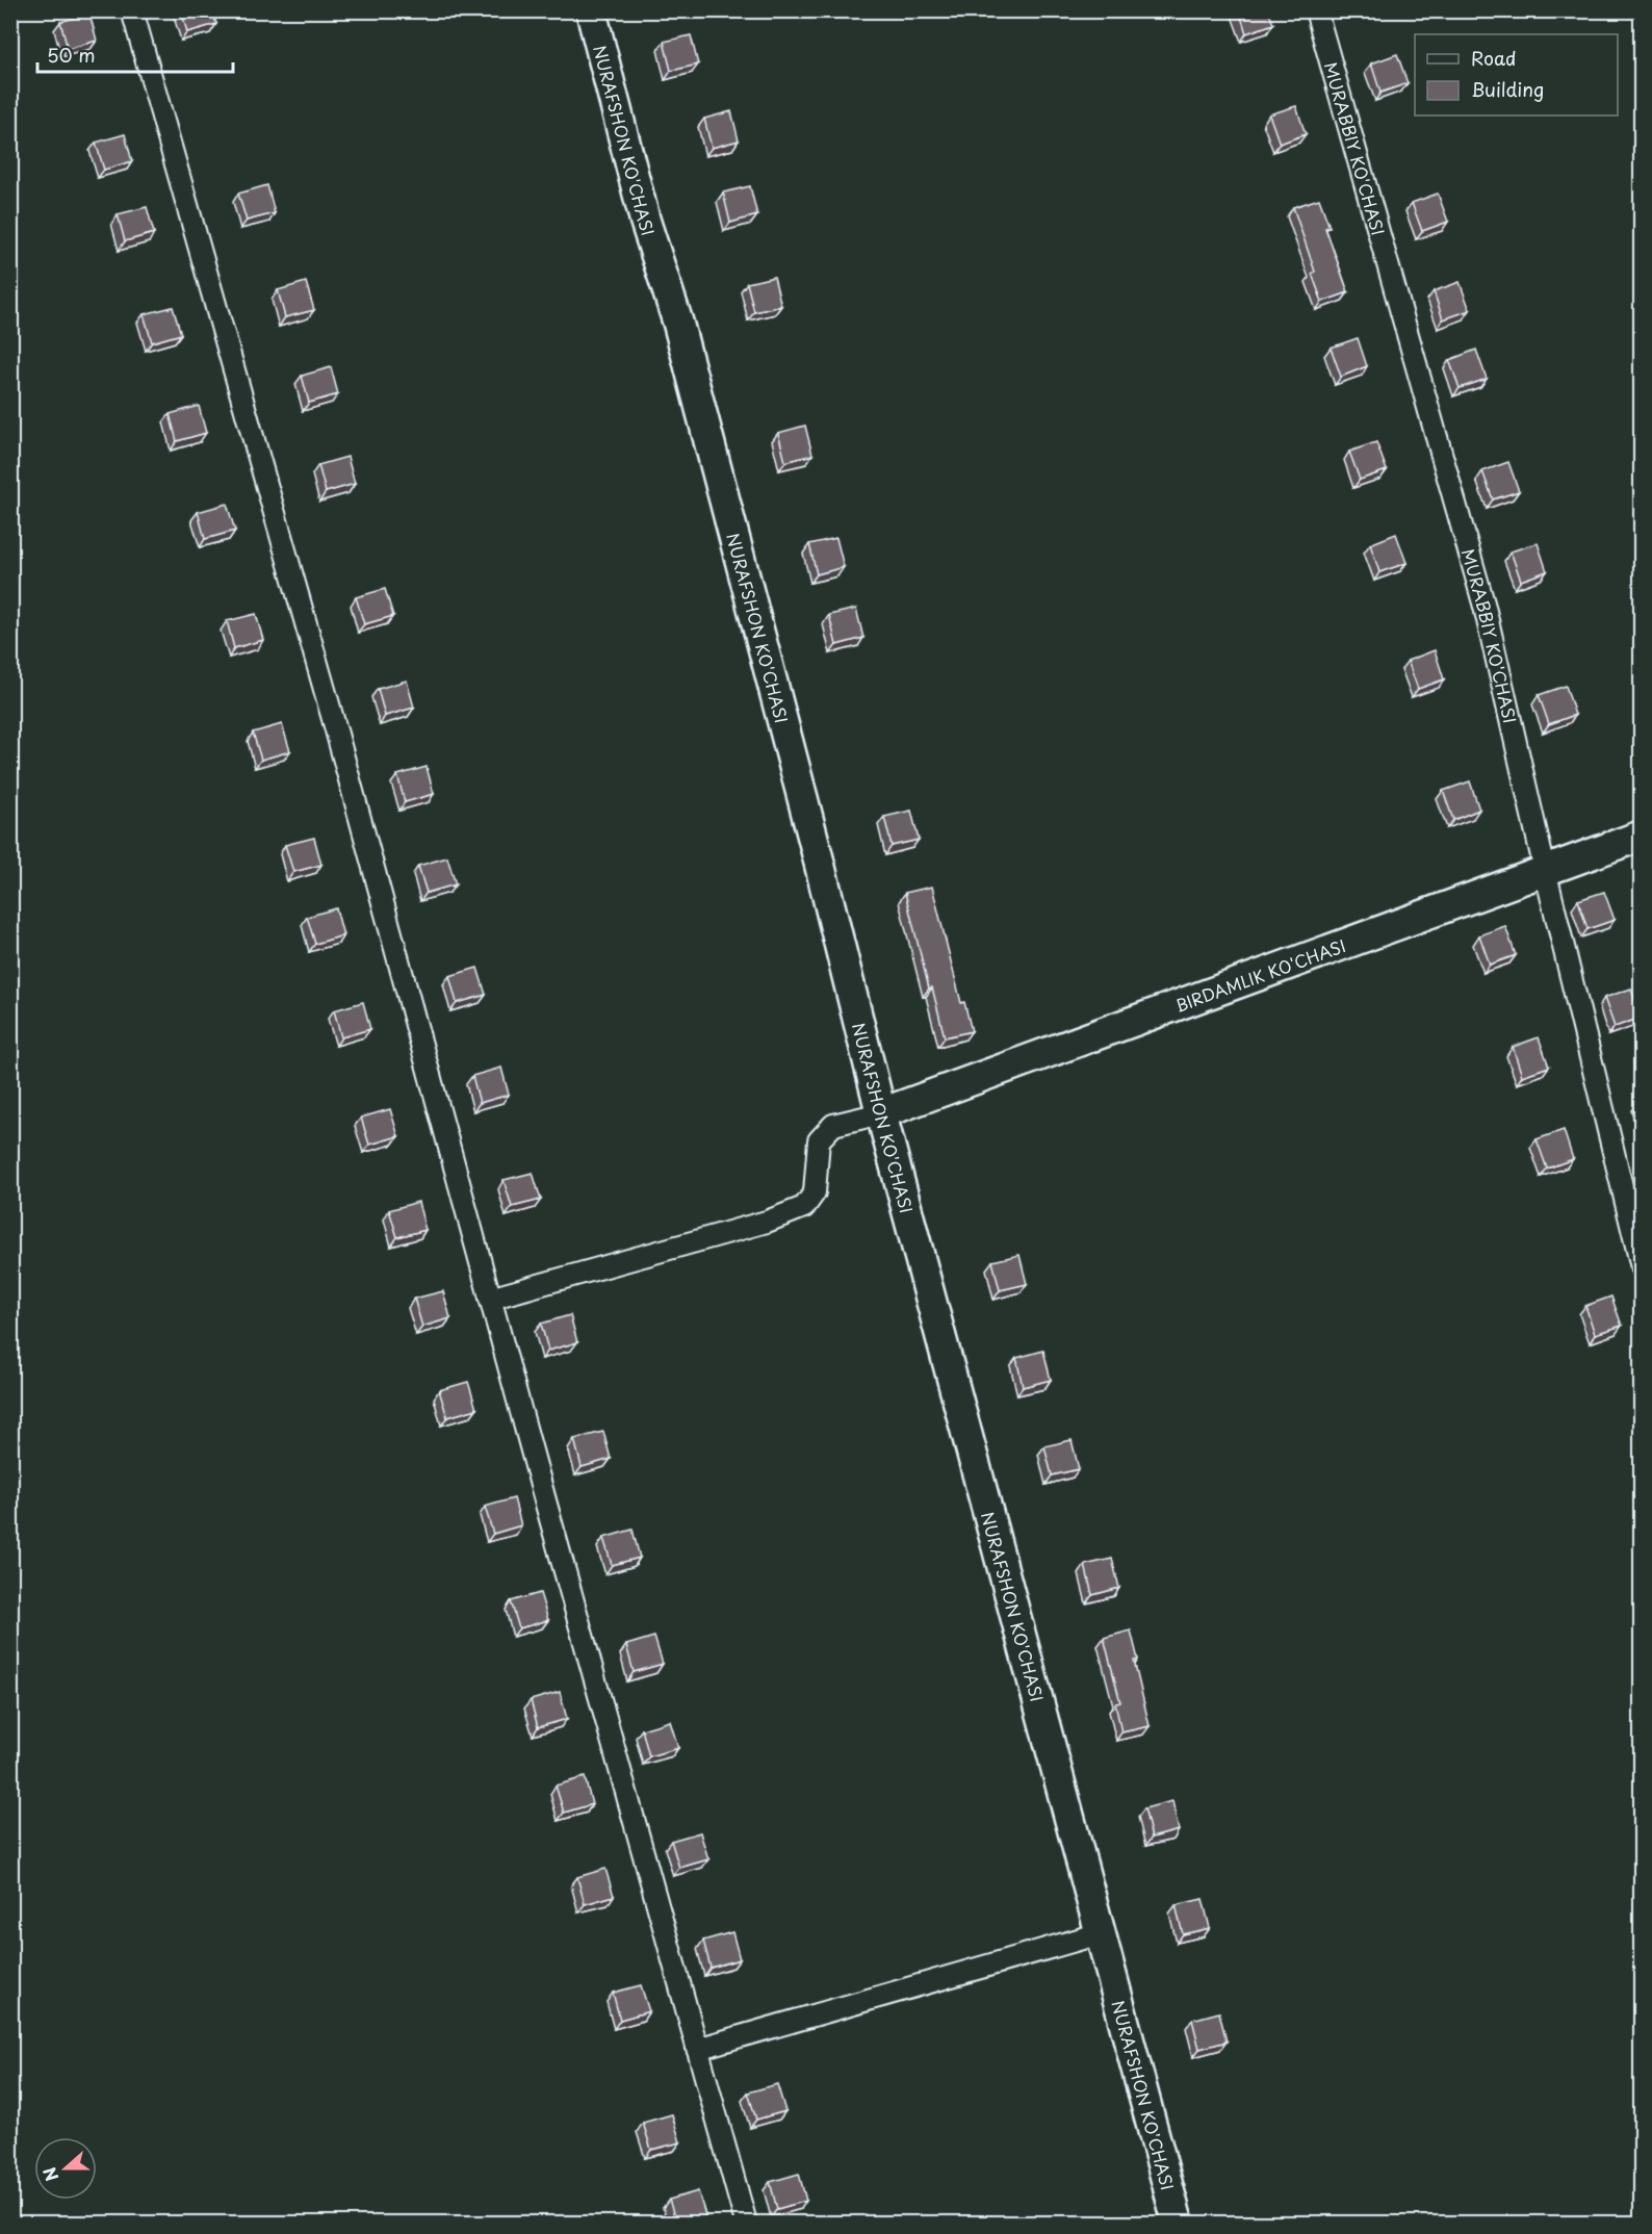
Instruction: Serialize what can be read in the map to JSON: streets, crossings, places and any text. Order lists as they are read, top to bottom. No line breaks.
{"streets":{"street":["NURAFSHON KO'CHASI","MURABBIY KO'CHASI","BIRDAMLIK KO'CHASI"]},"crossings":[["NURAFSHON KO'CHASI","BIRDAMLIK KO'CHASI"],["MURABBIY KO'CHASI","BIRDAMLIK KO'CHASI"]],"legend":["Road","Building"],"scale_bar":"50 m","north":"left"}
